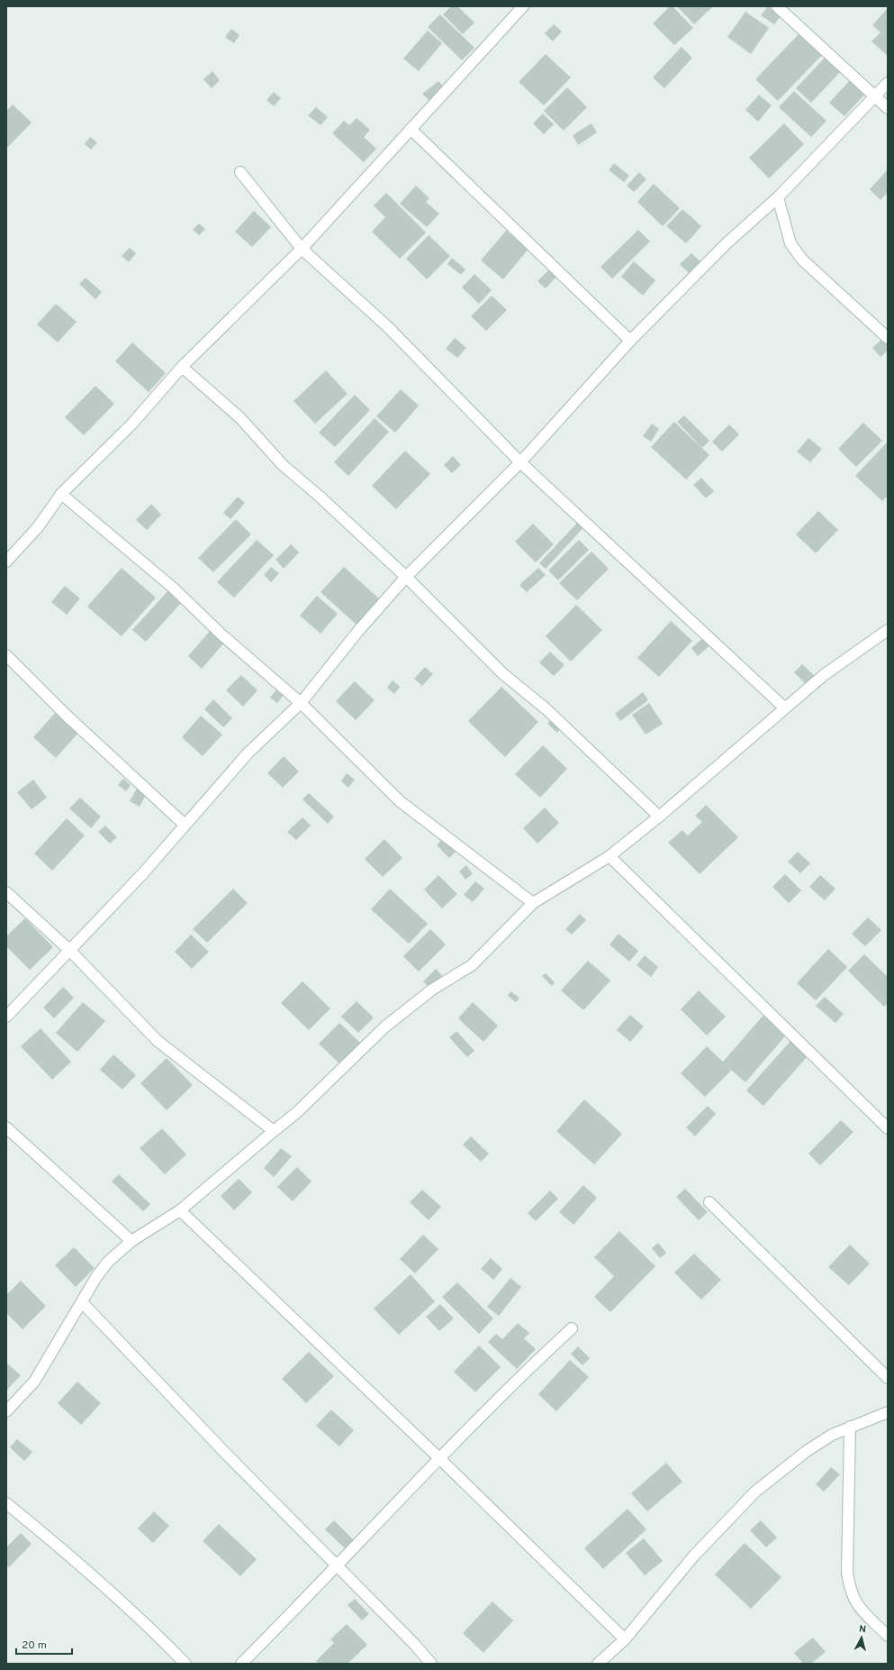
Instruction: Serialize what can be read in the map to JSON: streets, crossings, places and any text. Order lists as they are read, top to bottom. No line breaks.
{"scale_bar":"20 m","north":"top"}
